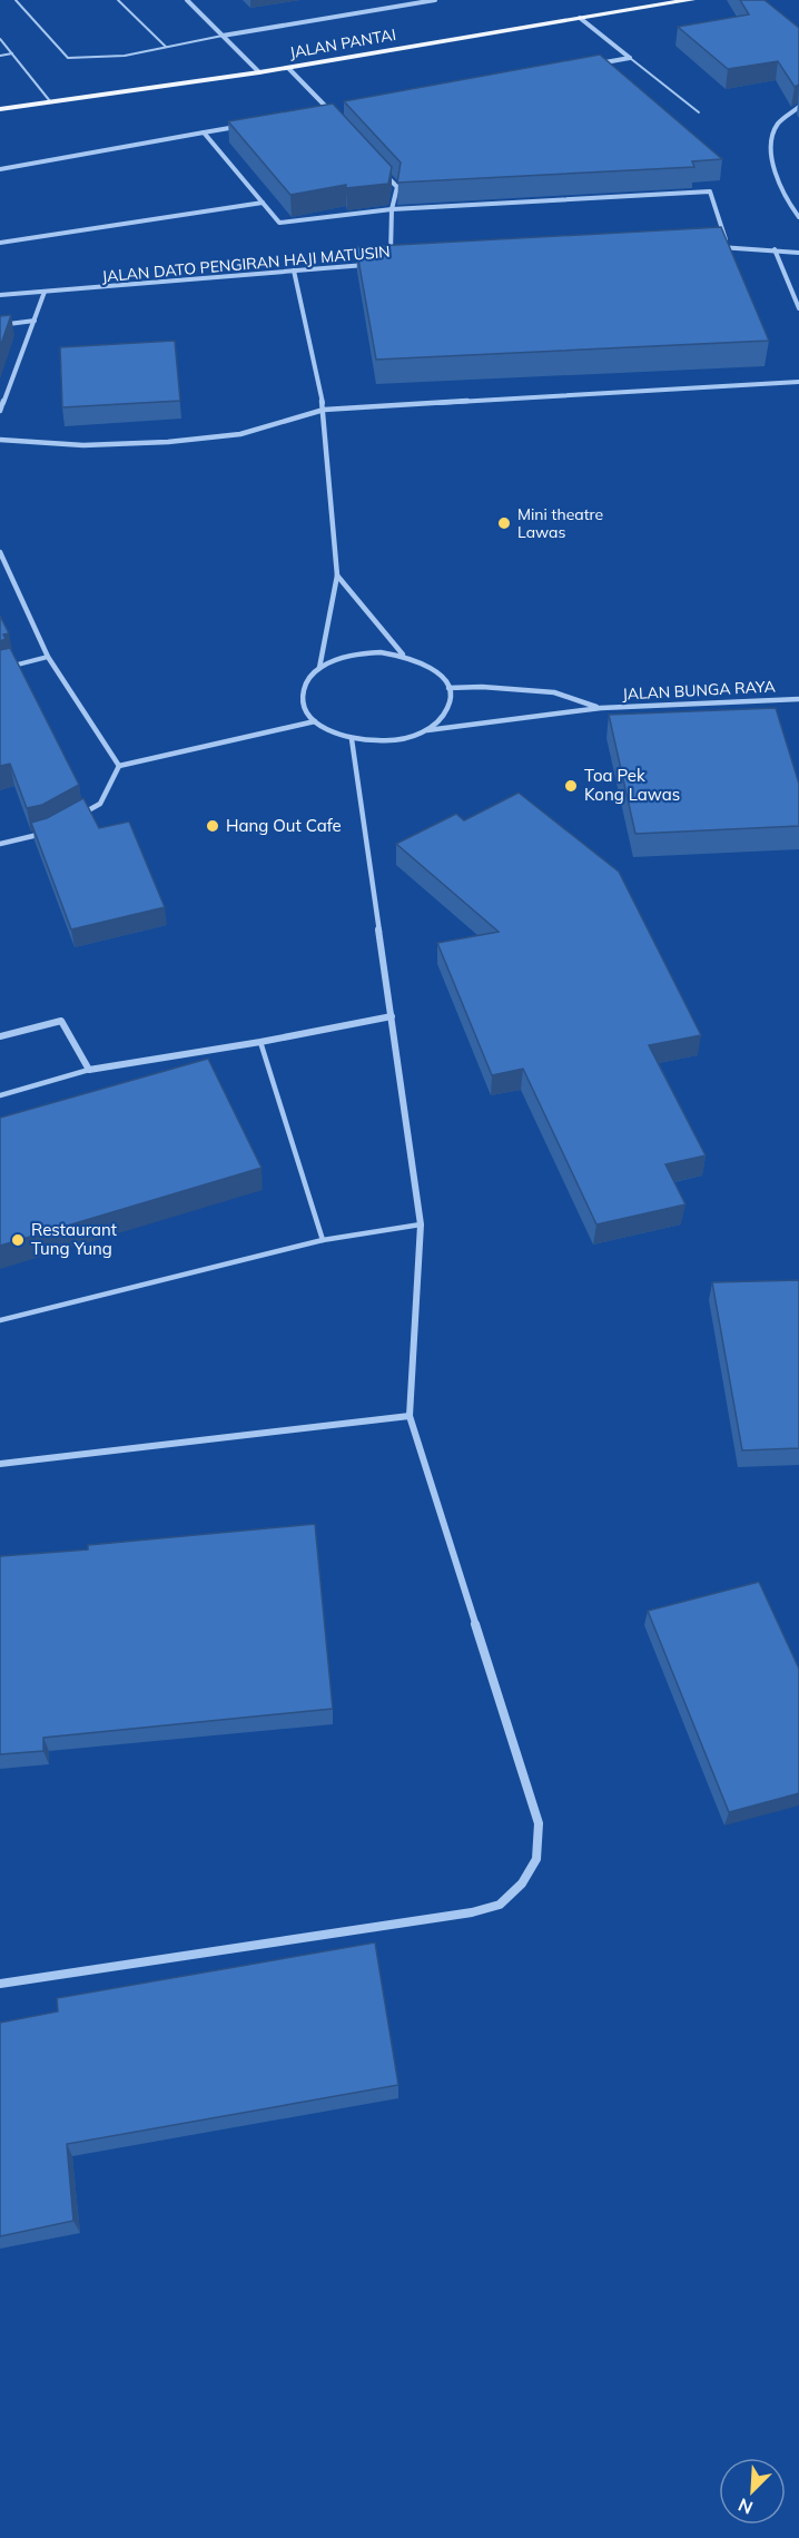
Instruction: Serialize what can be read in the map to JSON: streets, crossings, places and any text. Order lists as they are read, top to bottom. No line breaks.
{"streets":{"main road":["JALAN PANTAI"],"street":["JALAN DATO PENGIRAN HAJI MATUSIN","JALAN BUNGA RAYA"]},"places":["Mini theatre Lawas","Toa Pek Kong Lawas","Hang Out Cafe","Restaurant Tung Yung"],"north":"bottom left"}
